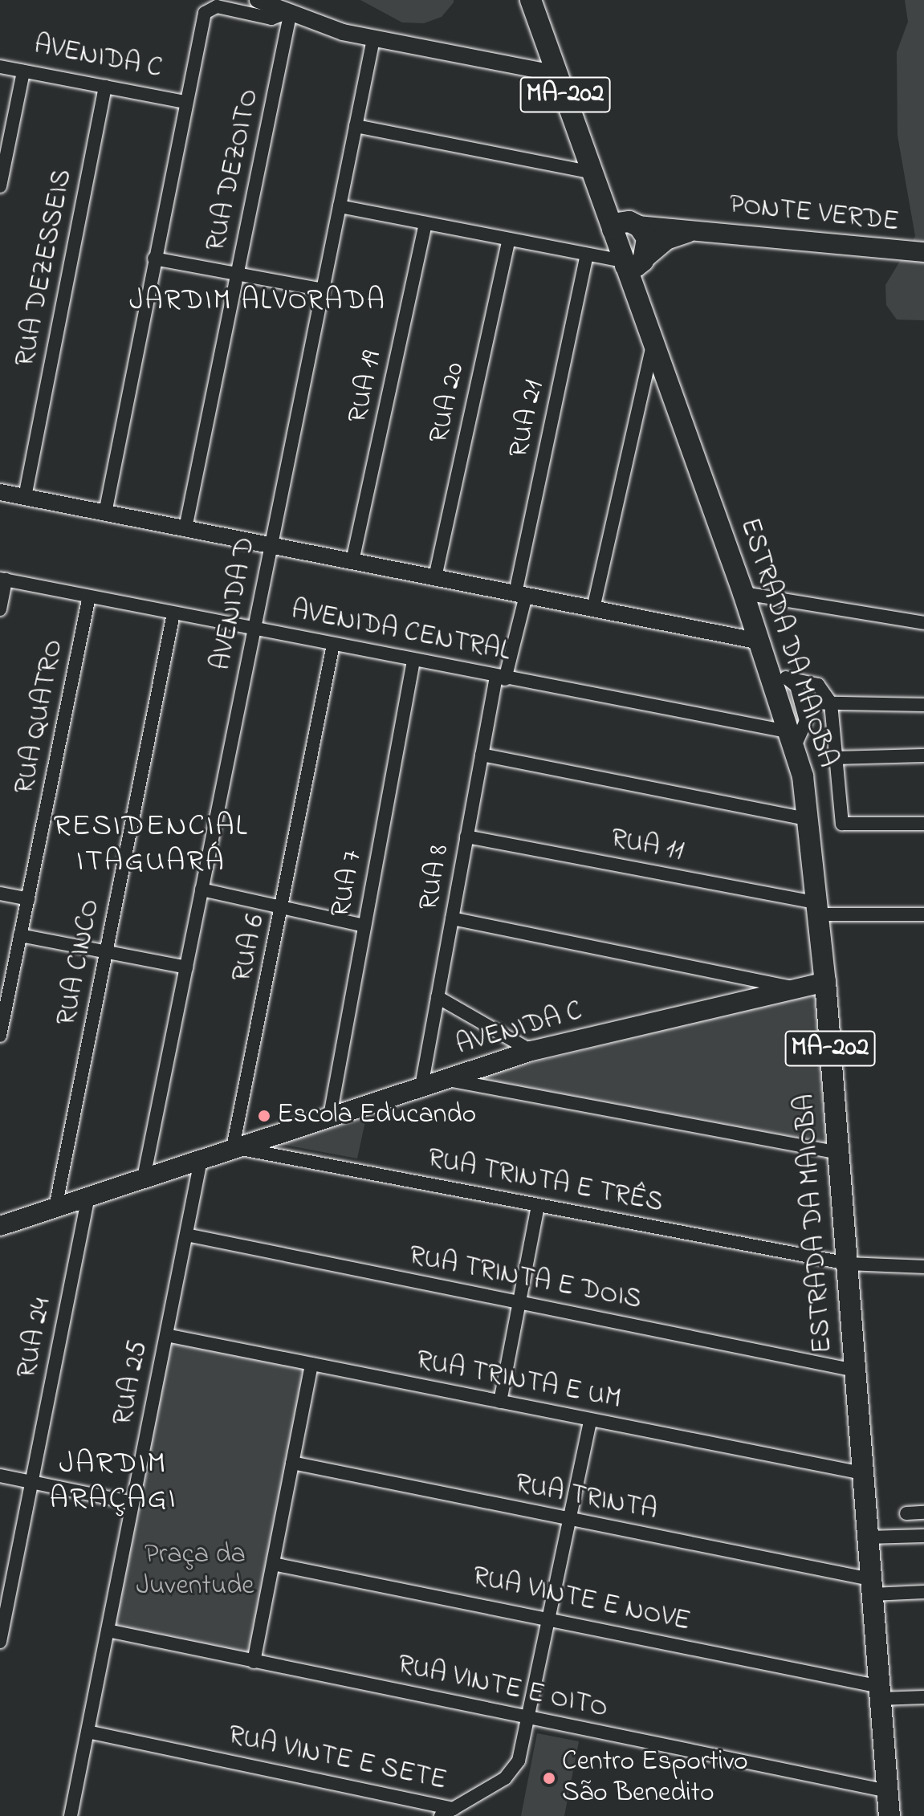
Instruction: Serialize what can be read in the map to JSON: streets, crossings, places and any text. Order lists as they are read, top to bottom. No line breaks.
{"streets":{"main road":["AVENIDA C","MA-202","PONTE VERDE","ESTRADA DA MAIOBA"],"street":["RUA DEZOITO","RUA DEZESSEIS","RUA 19","RUA 20","RUA 21","AVENIDA D","AVENIDA CENTRAL","RUA QUATRO","RUA 11","RUA 8","RUA 7","RUA 6","RUA CINCO","RUA TRINTA E TRÊS","RUA TRINTA E DOIS","RUA 24","RUA TRINTA E UM","RUA 25","RUA TRINTA","RUA VINTE E NOVE","RUA VINTE E OITO","RUA VINTE E SETE"]},"crossings":[["AVENIDA C","RUA DEZESSEIS"],["AVENIDA C","AVENIDA D"],["AVENIDA C","ESTRADA DA MAIOBA"],["AVENIDA C","RUA 8"],["AVENIDA C","RUA 7"],["AVENIDA C","RUA 6"],["AVENIDA C","RUA CINCO"],["AVENIDA C","RUA TRINTA E TRÊS"],["AVENIDA C","RUA 24"],["AVENIDA C","RUA 25"],["MA-202","PONTE VERDE"],["MA-202","ESTRADA DA MAIOBA"],["PONTE VERDE","ESTRADA DA MAIOBA"],["RUA 21","RUA 8"],["AVENIDA D","AVENIDA CENTRAL"],["AVENIDA CENTRAL","ESTRADA DA MAIOBA"],["AVENIDA CENTRAL","RUA QUATRO"],["AVENIDA CENTRAL","RUA 8"],["AVENIDA CENTRAL","RUA 7"],["AVENIDA CENTRAL","RUA 6"],["AVENIDA CENTRAL","RUA CINCO"],["ESTRADA DA MAIOBA","RUA 11"],["ESTRADA DA MAIOBA","RUA TRINTA E TRÊS"],["ESTRADA DA MAIOBA","RUA TRINTA E DOIS"],["ESTRADA DA MAIOBA","RUA TRINTA E UM"],["ESTRADA DA MAIOBA","RUA TRINTA"],["ESTRADA DA MAIOBA","RUA VINTE E NOVE"],["ESTRADA DA MAIOBA","RUA VINTE E OITO"],["RUA 11","RUA 8"],["RUA 6","RUA TRINTA E TRÊS"],["RUA TRINTA E DOIS","RUA 25"],["RUA TRINTA E UM","RUA 25"],["RUA TRINTA E UM","RUA VINTE E SETE"],["RUA 25","RUA VINTE E OITO"],["RUA 25","RUA VINTE E SETE"],["RUA TRINTA","RUA VINTE E SETE"],["RUA VINTE E NOVE","RUA VINTE E SETE"],["RUA VINTE E OITO","RUA VINTE E SETE"]],"districts":["JARDIM ALVORADA","RESIDENCIAL ITAGUARÁ","JARDIM ARAÇAGI"],"parks":["Praça da Juventude"],"places":["Escola Educando","Centro Esportivo São Benedito"]}
